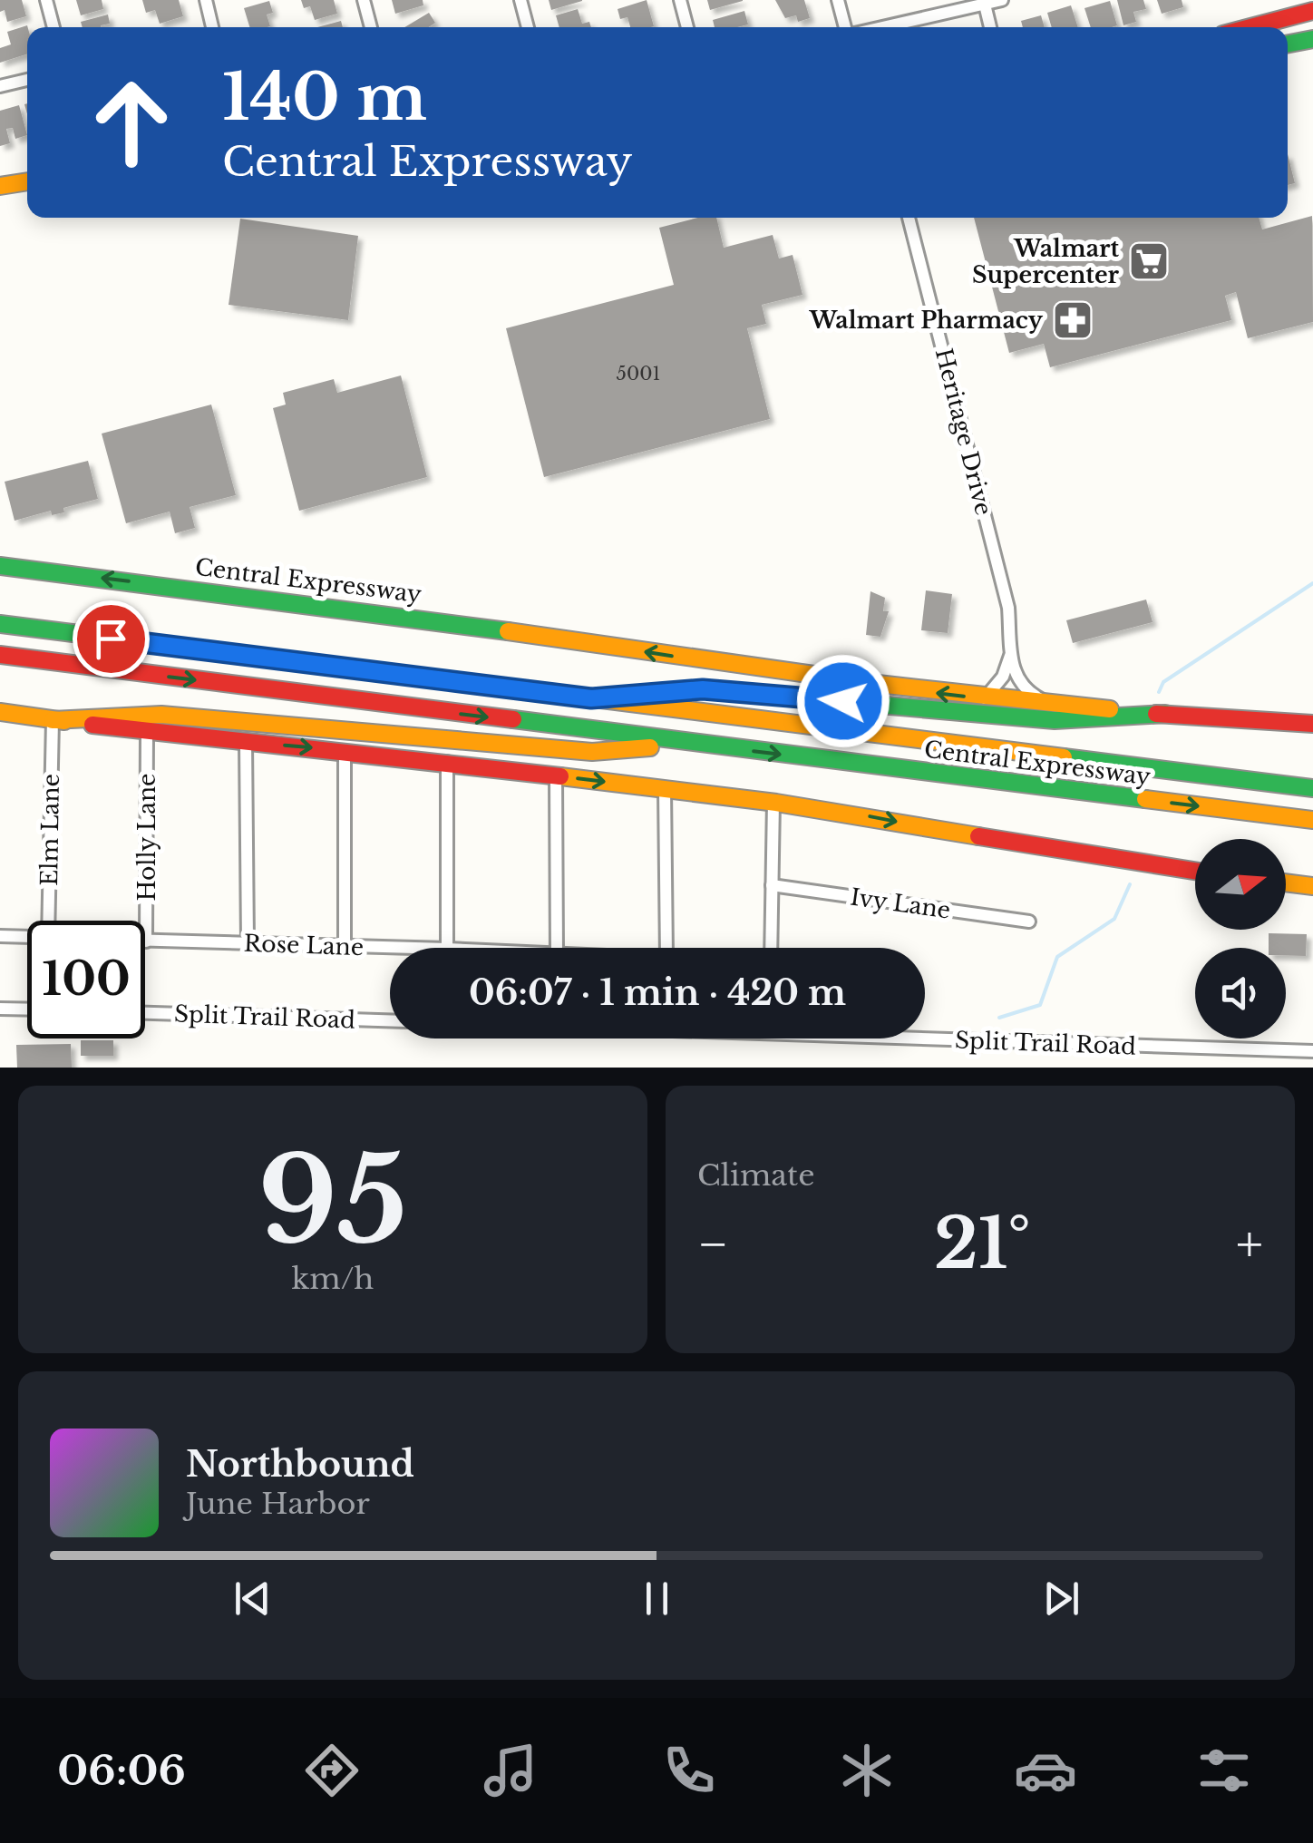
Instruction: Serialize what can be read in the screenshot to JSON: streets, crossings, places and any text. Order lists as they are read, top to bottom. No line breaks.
{"streets":{"main road":["Central Expressway"],"street":["Heritage Drive","Elm Lane","Holly Lane","Ivy Lane","Rose Lane","Split Trail Road"]},"crossings":[["Heritage Drive","Central Expressway"],["Holly Lane","Rose Lane"]],"places":{"supermarket":["Walmart Supercenter"],"pharmacy":["Walmart Pharmacy"]},"house_numbers":["5001"],"north":"right","page":{"turn":["140 m","Central Expressway"],"limit":"100","trip":"06:07 · 1 min · 420 m","tile":[["95","km/h"],"Climate"],"heat":["−","21°","+"],"song":["Northbound","June Harbor"],"tabs":"06:06"}}
